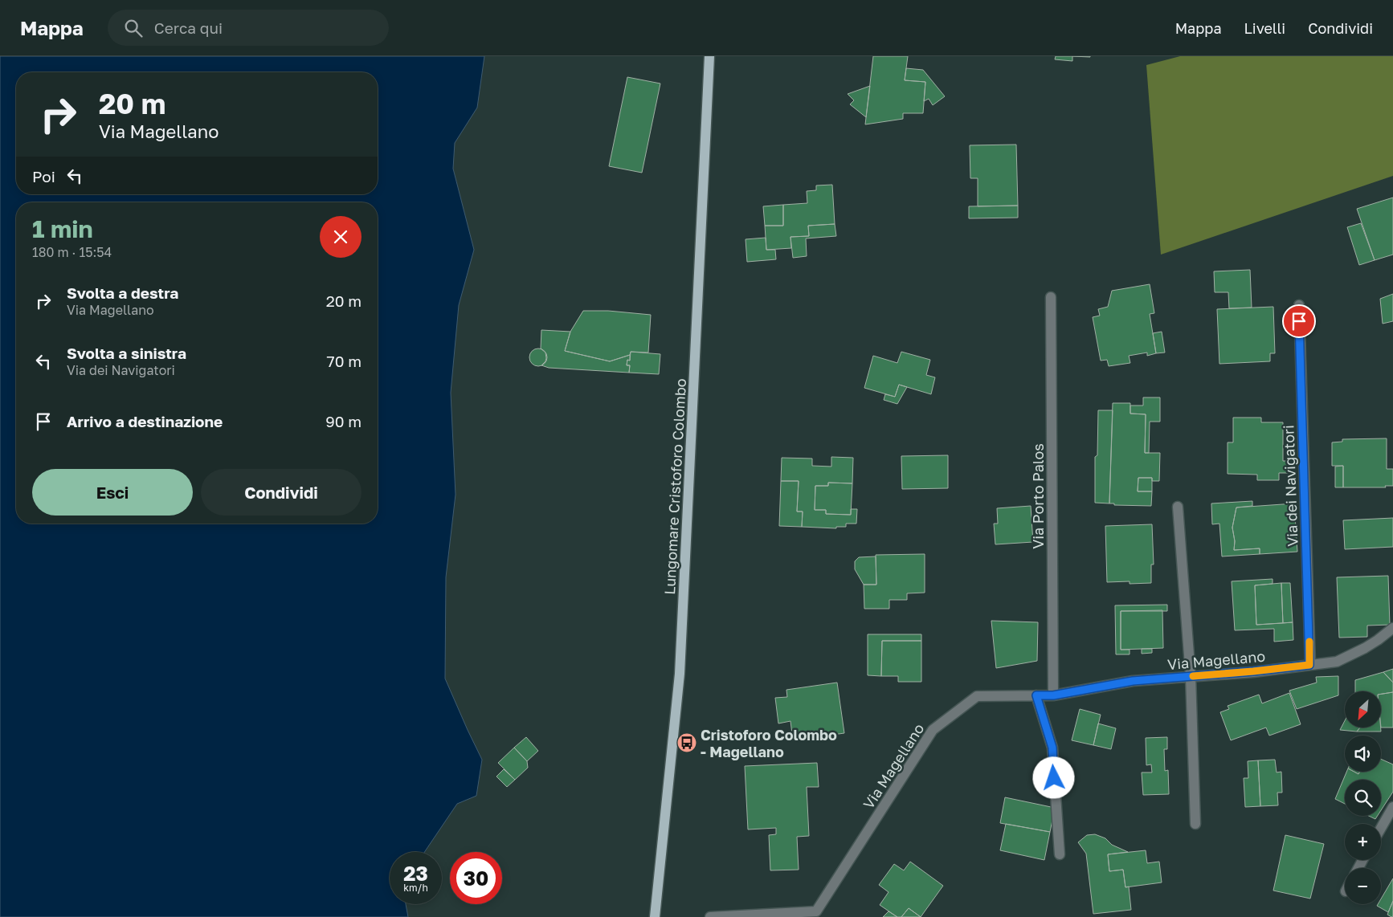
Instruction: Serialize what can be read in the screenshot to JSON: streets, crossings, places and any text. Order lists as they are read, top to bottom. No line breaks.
{"streets":{"main road":["Lungomare Cristoforo Colombo"],"street":["Via dei Navigatori","Via Porto Palos","Via Magellano"]},"crossings":[["Via dei Navigatori","Via Magellano"],["Via Porto Palos","Via Magellano"]],"places":{"bus stop":["Cristoforo Colombo - Magellano"]},"north":"bottom left","page":{"header":"Mappa","search":"Cerca qui","nav":["Mappa","Livelli","Condividi"],"turn":["20 m","Via Magellano"],"then":"Poi","heading":["1 min","180 m · 15:54"],"list":[{"name":"Svolta a destra","note":"Via Magellano","value":"20 m"},{"name":"Svolta a sinistra","note":"Via dei Navigatori","value":"70 m"},{"name":"Arrivo a destinazione","value":"90 m"}],"buttons":["Esci","Condividi"],"map_buttons":["+","−"],"speed":"23 km/h","limit":"30"}}
